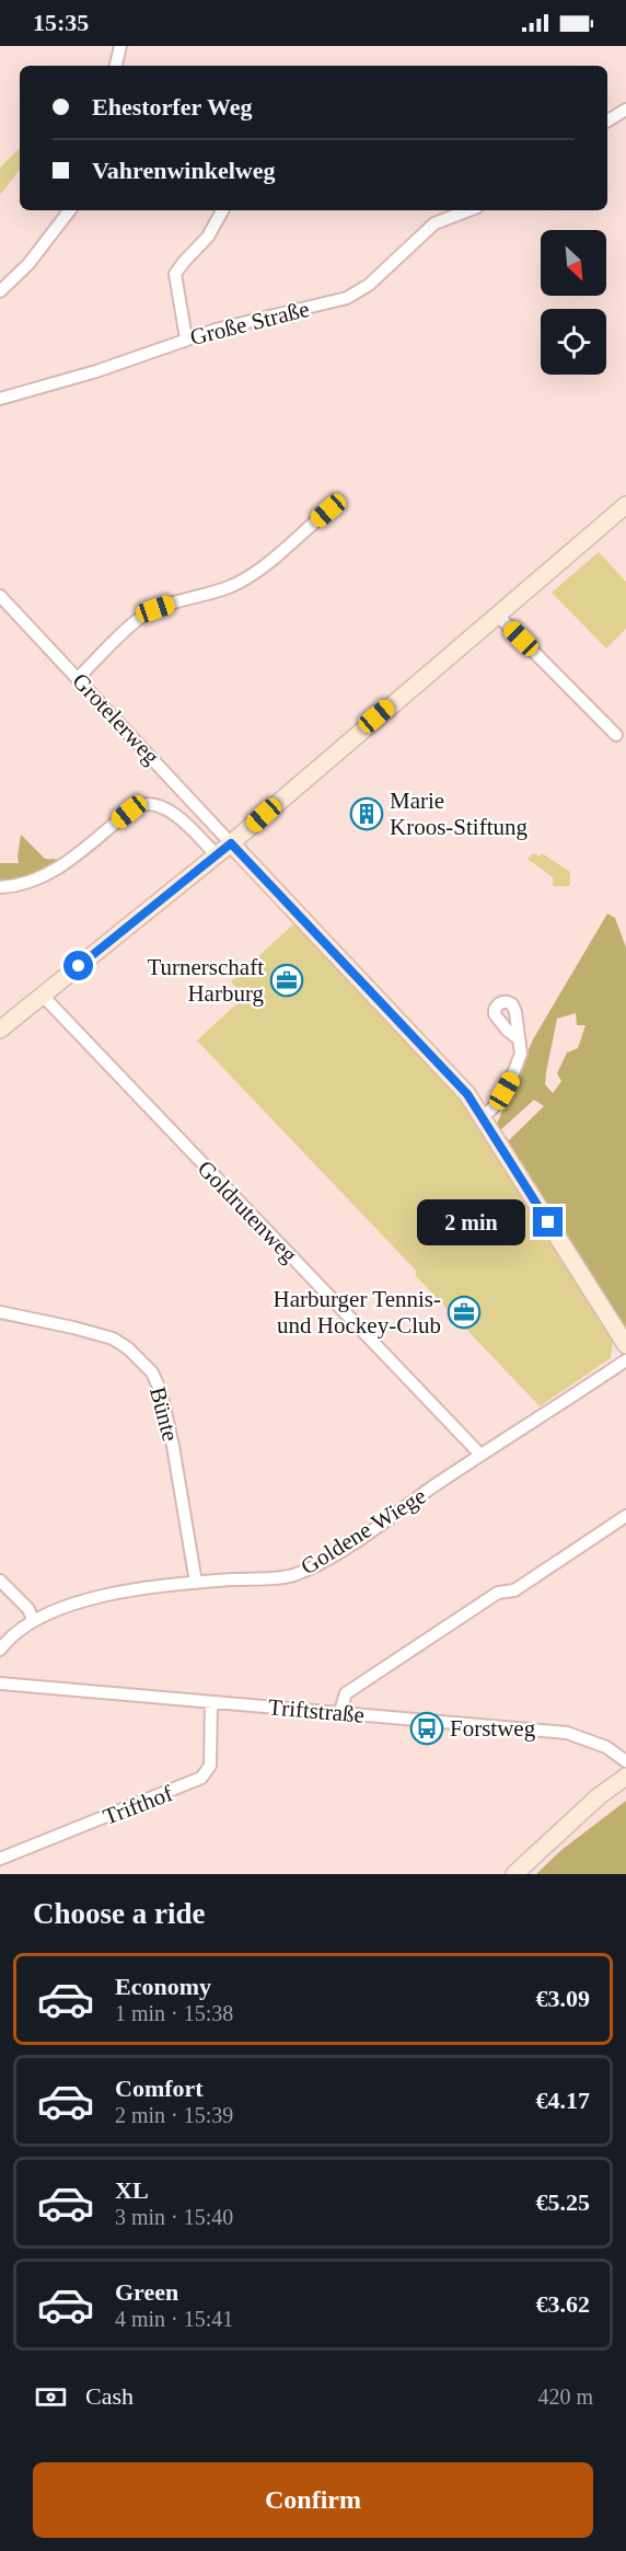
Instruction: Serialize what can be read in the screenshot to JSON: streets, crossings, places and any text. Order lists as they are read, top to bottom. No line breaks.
{"streets":{"street":["Große Straße","Grotelerweg","Goldrutenweg","Bünte","Goldene Wiege","Triftstraße","Trifthof"]},"crossings":[["Goldrutenweg","Goldene Wiege"],["Bünte","Goldene Wiege"],["Triftstraße","Trifthof"]],"places":{"building":["Marie Kroos-Stiftung"],"office":["Turnerschaft Harburg","Harburger Tennis- und Hockey-Club"],"bus stop":["Forstweg"]},"north":"bottom right","page":{"status":"15:35","banner":["Ehestorfer Weg","Vahrenwinkelweg"],"bubble":"2 min","heading":"Choose a ride","list":[{"name":"Economy","note":"1 min · 15:38","value":"€3.09"},{"name":"Comfort","note":"2 min · 15:39","value":"€4.17"},{"name":"XL","note":"3 min · 15:40","value":"€5.25"},{"name":"Green","note":"4 min · 15:41","value":"€3.62"}],"pay":["Cash","420 m"],"buttons":"Confirm"}}
